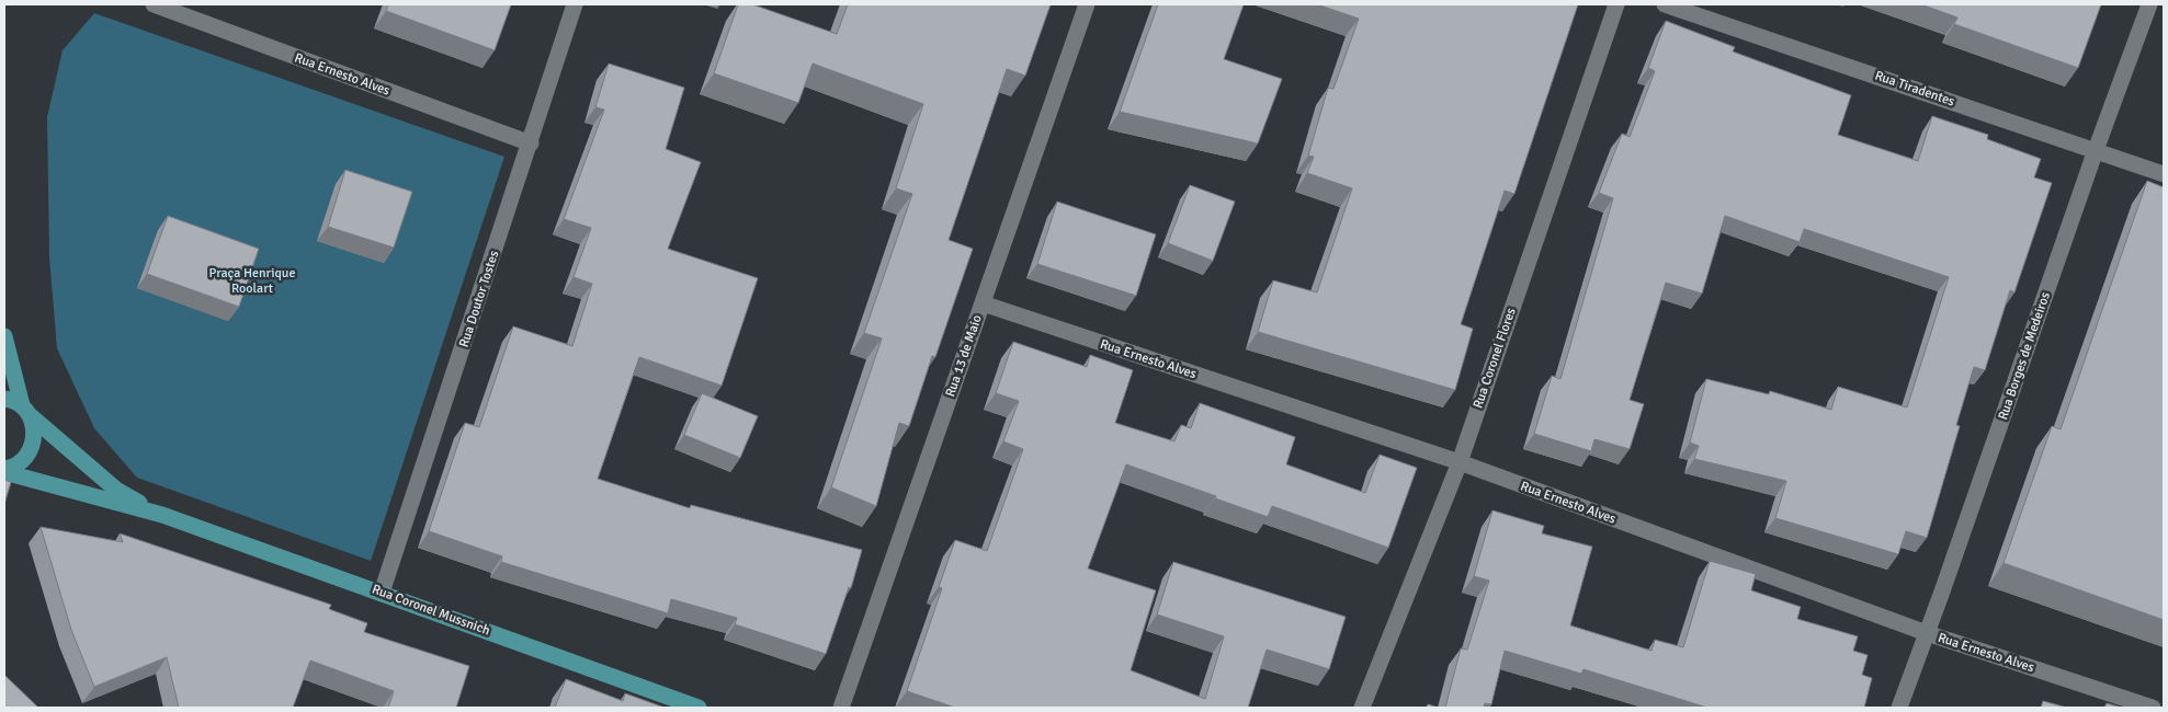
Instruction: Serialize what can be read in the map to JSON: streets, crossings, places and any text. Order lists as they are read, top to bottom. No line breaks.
{"streets":{"main road":["Rua Coronel Mussnich"],"street":["Rua Ernesto Alves","Rua Tiradentes","Rua Doutor Tostes","Rua 13 de Maio","Rua Borges de Medeiros","Rua Coronel Flores"]},"crossings":[["Rua Ernesto Alves","Rua Doutor Tostes"],["Rua Ernesto Alves","Rua 13 de Maio"],["Rua Ernesto Alves","Rua Borges de Medeiros"],["Rua Ernesto Alves","Rua Coronel Flores"],["Rua Tiradentes","Rua Borges de Medeiros"],["Rua Doutor Tostes","Rua Coronel Mussnich"]],"parks":["Praça Henrique Roolart"]}
